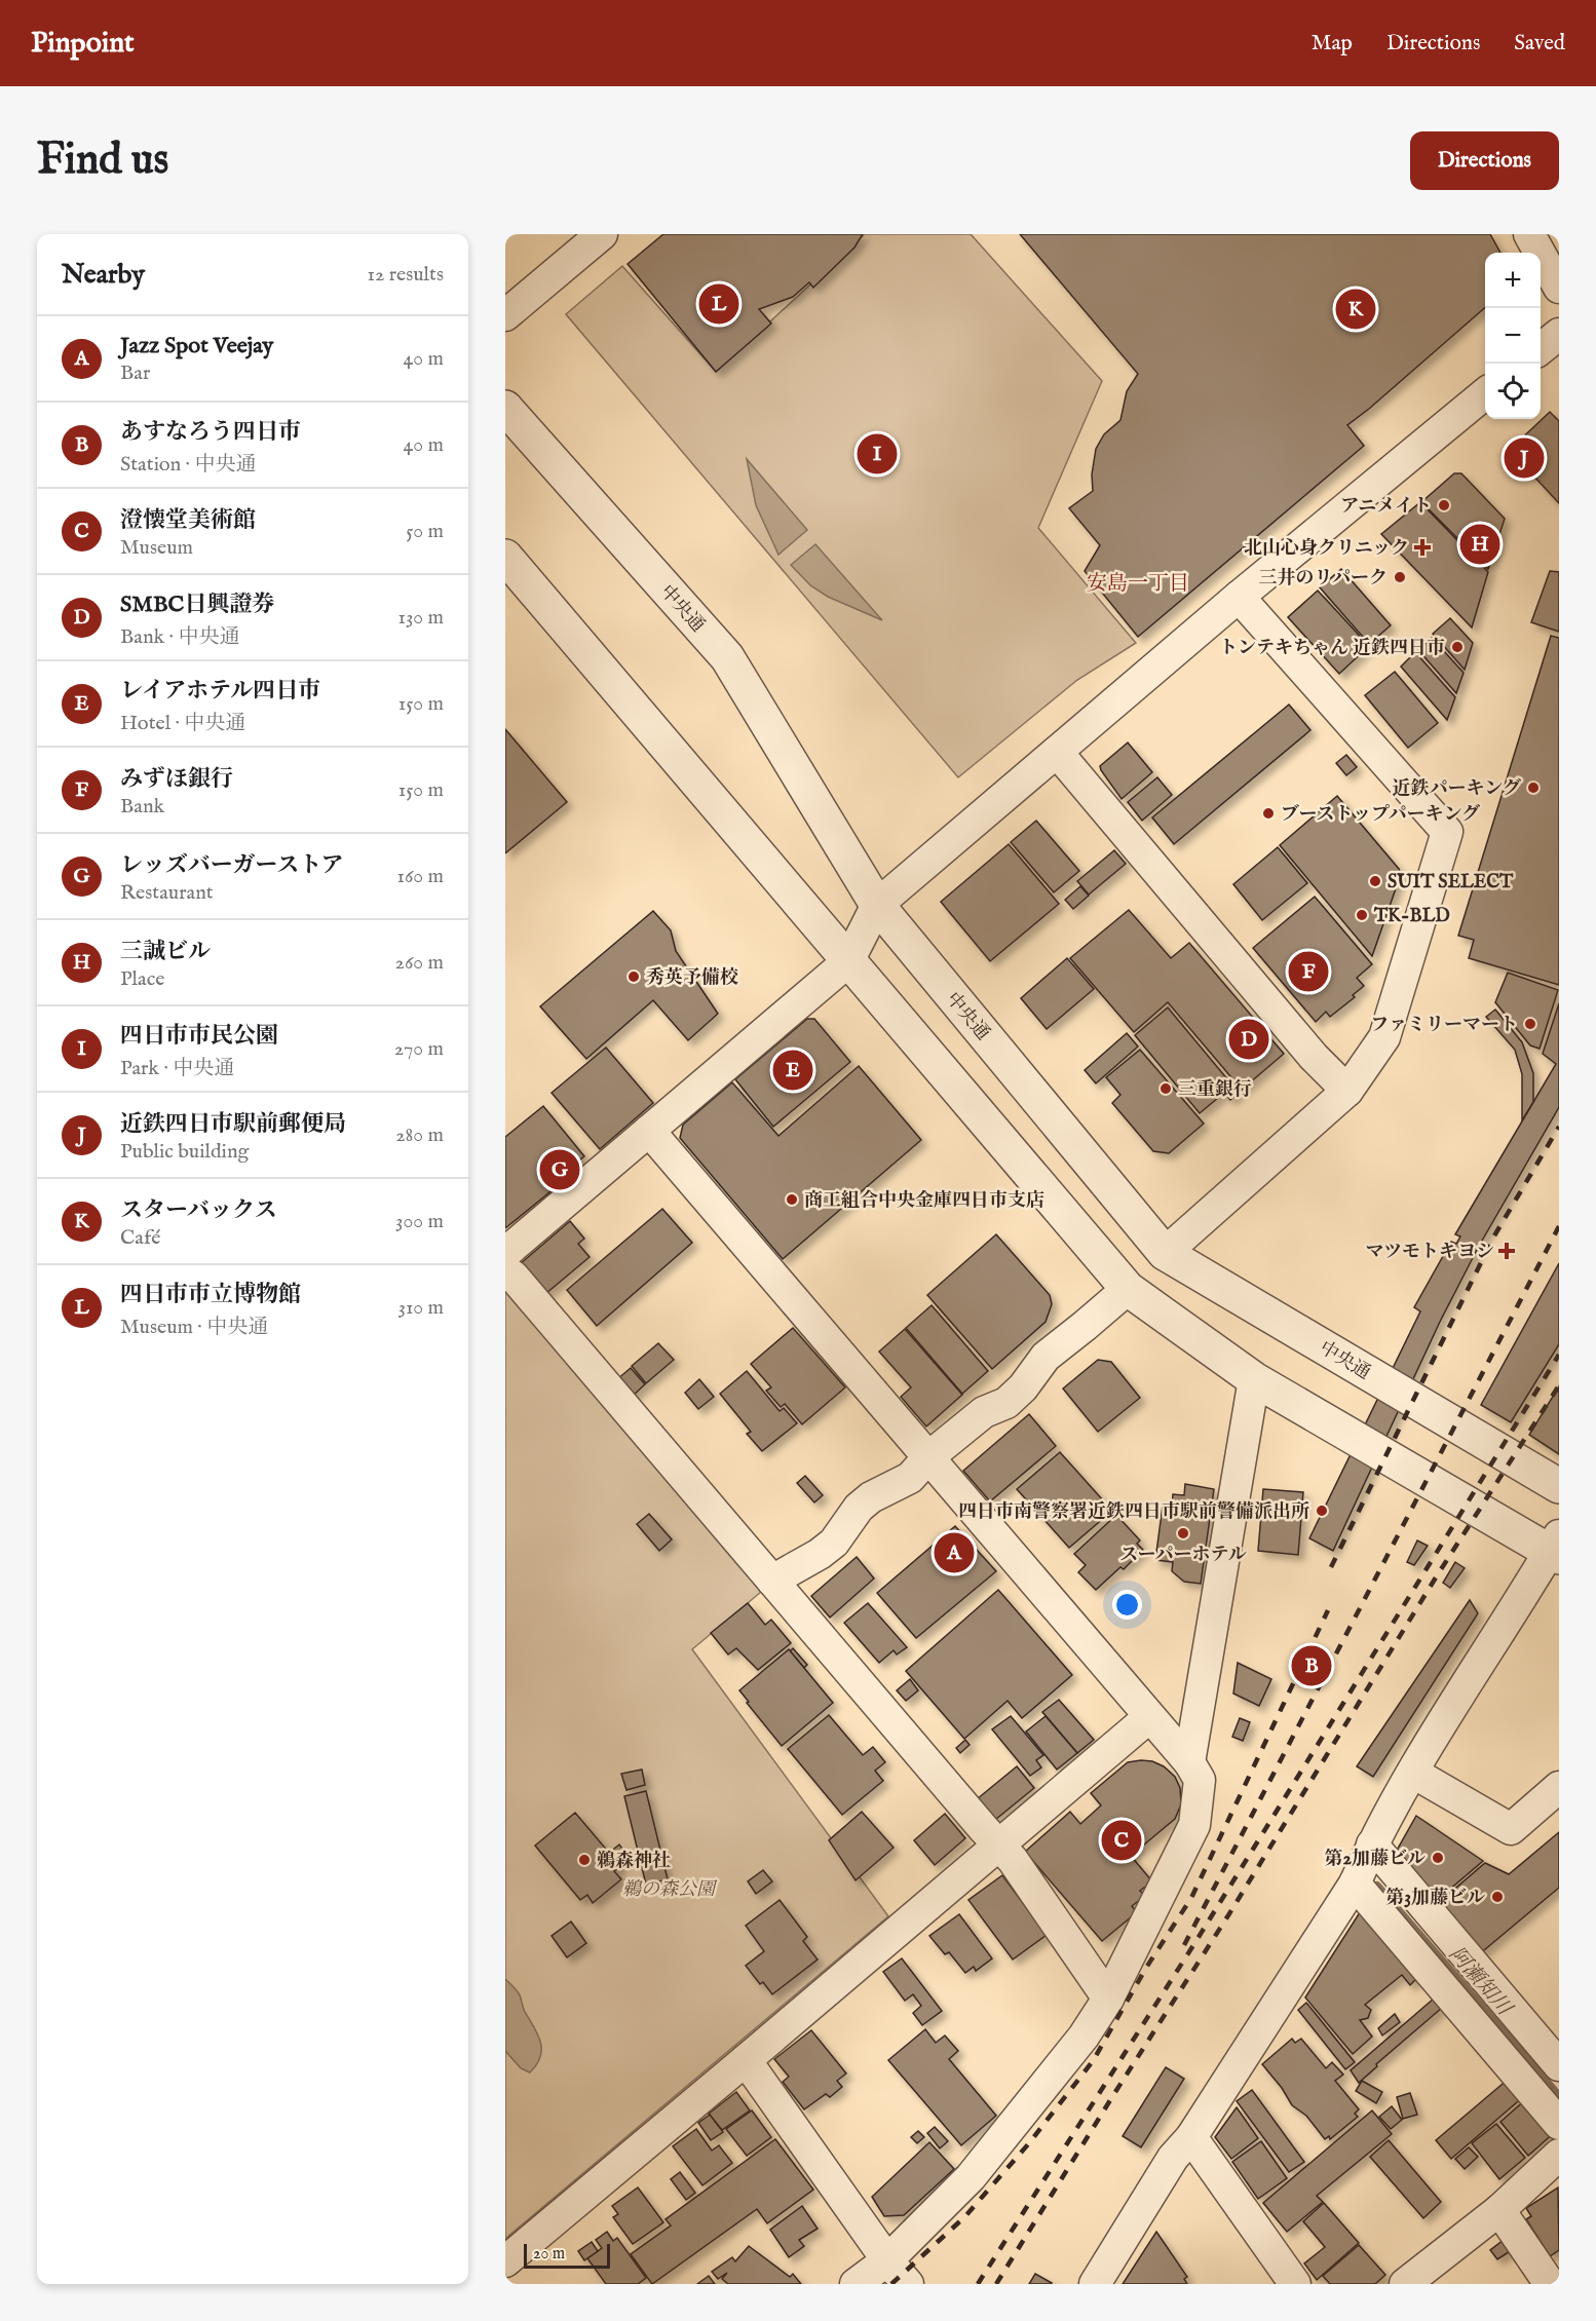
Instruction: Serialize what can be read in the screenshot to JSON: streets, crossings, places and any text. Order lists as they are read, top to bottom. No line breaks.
{"streets":{"street":["中央通"]},"districts":["安島一丁目"],"water":["阿瀬知川"],"parks":["鵜の森公園"],"places":{"other":["アニメイト","三井のリパーク","トンテキちゃん 近鉄四日市","近鉄パーキング","ブーストップパーキング","SUIT SELECT","TK-BLD","秀英予備校","ファミリーマート","三重銀行","商工組合中央金庫四日市支店","四日市南警察署近鉄四日市駅前警備派出所","スーパーホテル","第2加藤ビル","鵜森神社","第3加藤ビル"],"health":["北山心身クリニック","マツモトキヨシ"]},"scale_bar":"20 m","page":{"header":"Pinpoint","nav":["Map","Directions","Saved"],"buttons":"Directions","title":"Find us","heading":["Nearby","12 results"],"map_buttons":["+","−"],"pins":["L","K","I","J","H","F","D","E","G","A","B","C"],"list":[{"mark":"A","name":"Jazz Spot Veejay","note":"Bar","value":"40 m"},{"mark":"B","name":"あすなろう四日市","note":"Station · 中央通","value":"40 m"},{"mark":"C","name":"澄懐堂美術館","note":"Museum","value":"50 m"},{"mark":"D","name":"SMBC日興證券","note":"Bank · 中央通","value":"130 m"},{"mark":"E","name":"レイアホテル四日市","note":"Hotel · 中央通","value":"150 m"},{"mark":"F","name":"みずほ銀行","note":"Bank","value":"150 m"},{"mark":"G","name":"レッズバーガーストア","note":"Restaurant","value":"160 m"},{"mark":"H","name":"三誠ビル","note":"Place","value":"260 m"},{"mark":"I","name":"四日市市民公園","note":"Park · 中央通","value":"270 m"},{"mark":"J","name":"近鉄四日市駅前郵便局","note":"Public building","value":"280 m"},{"mark":"K","name":"スターバックス","note":"Café","value":"300 m"},{"mark":"L","name":"四日市市立博物館","note":"Museum · 中央通","value":"310 m"}],"scale":"20 m"}}
